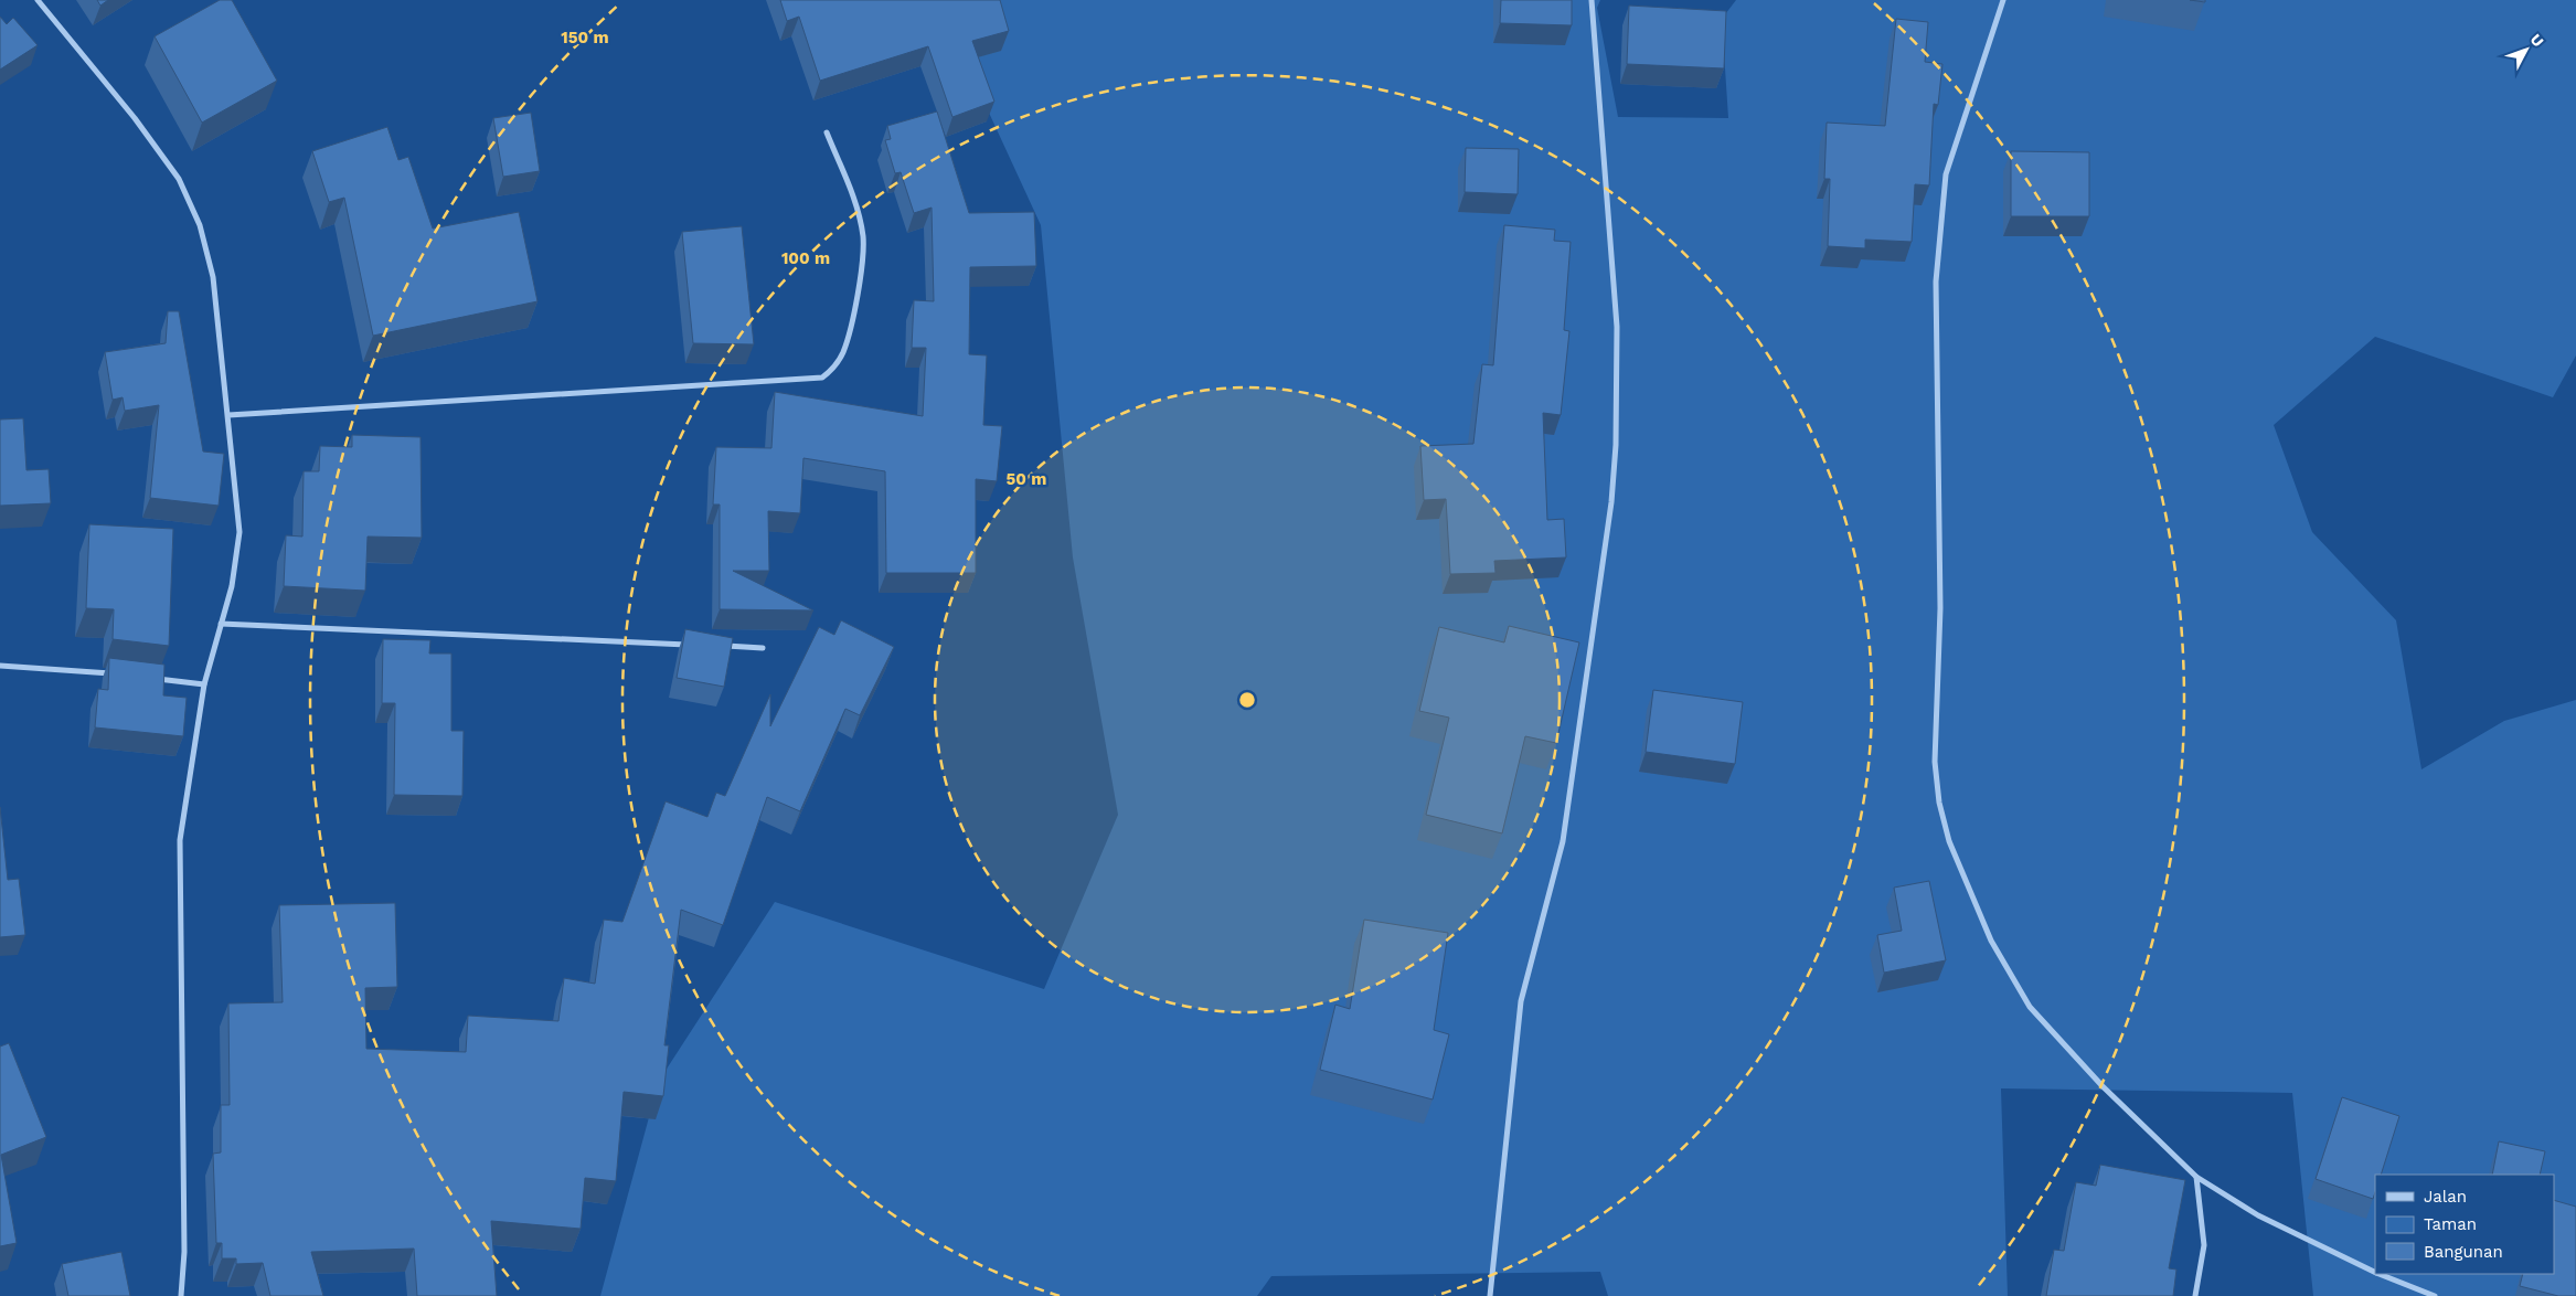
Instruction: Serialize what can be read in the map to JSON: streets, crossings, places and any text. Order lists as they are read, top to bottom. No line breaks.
{"legend":["Jalan","Taman","Bangunan"],"north":"top right","rings":["150 m","100 m","50 m"]}
